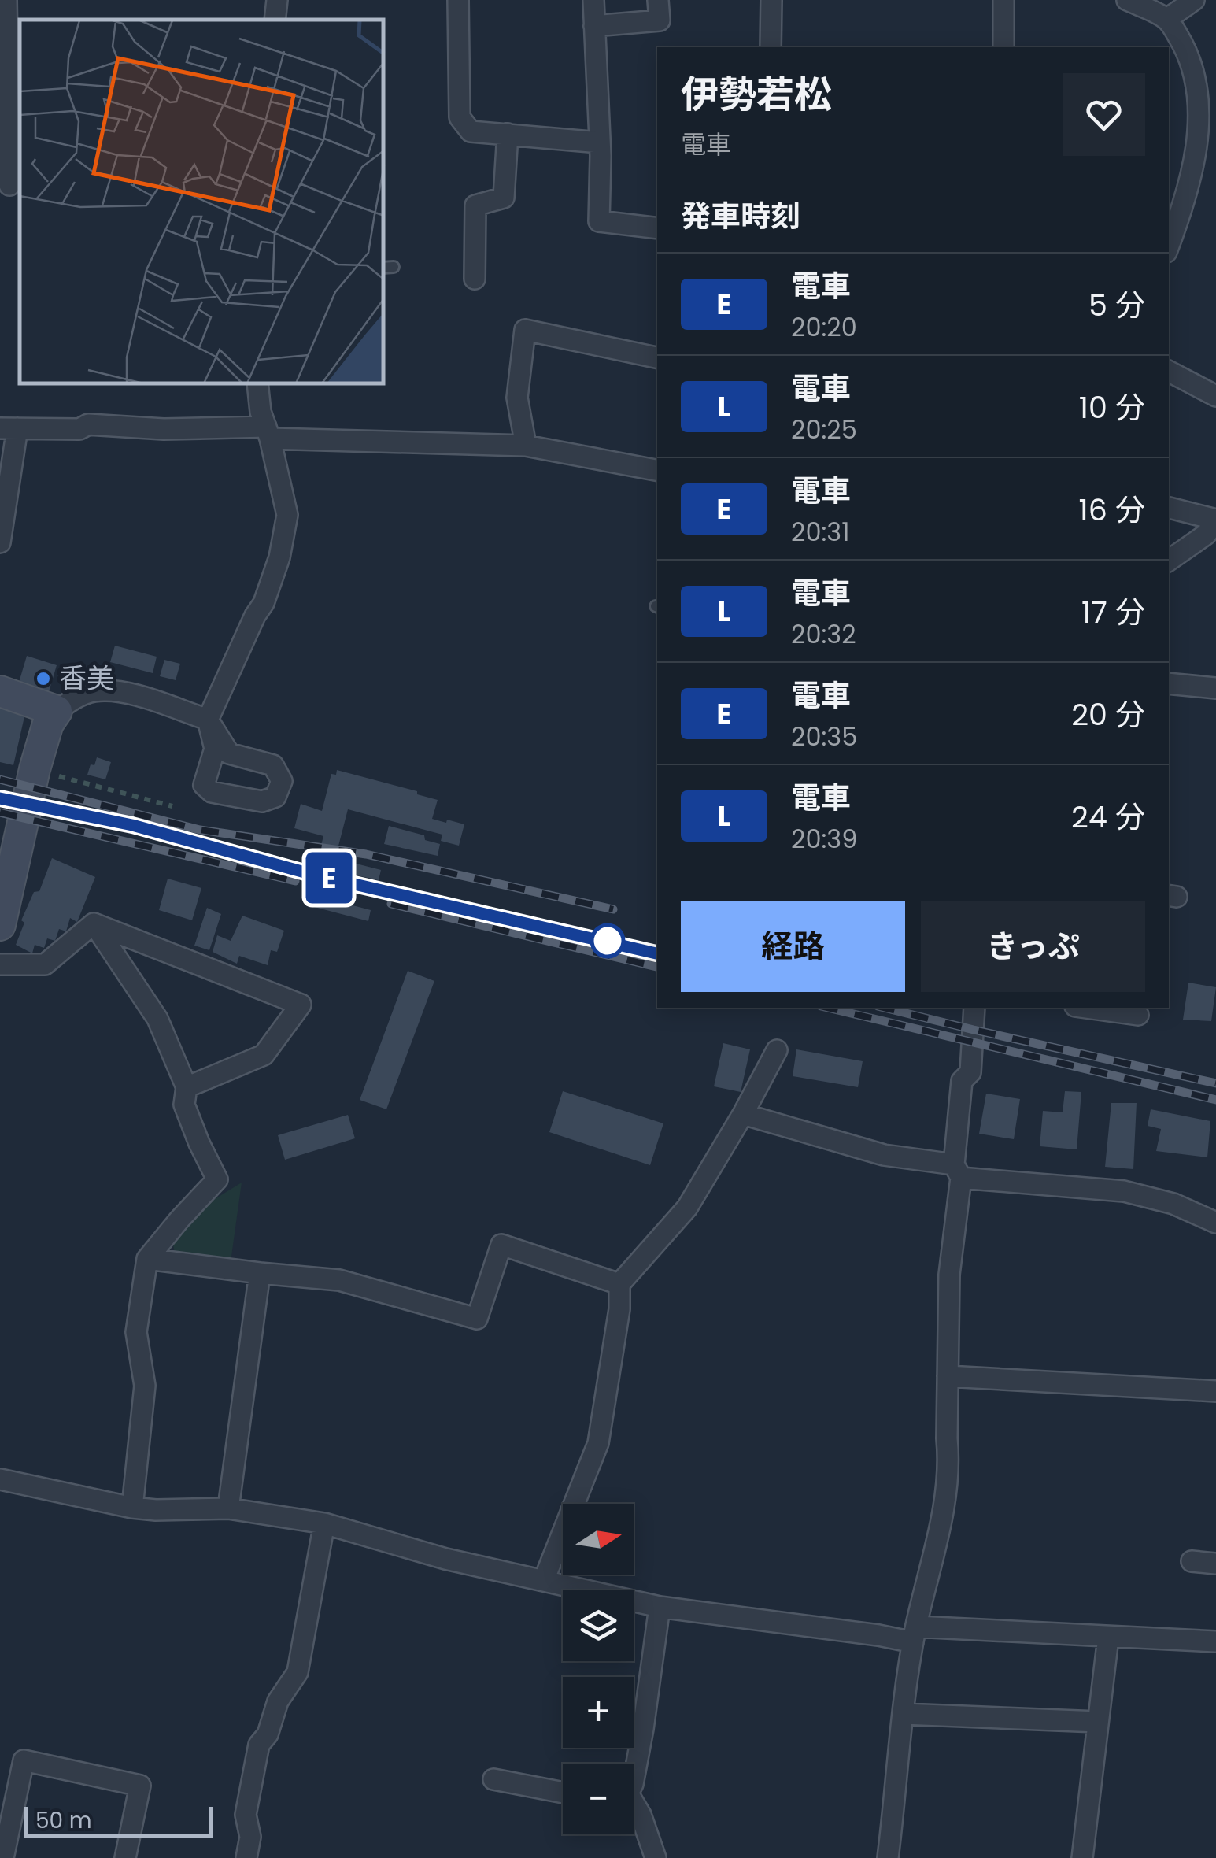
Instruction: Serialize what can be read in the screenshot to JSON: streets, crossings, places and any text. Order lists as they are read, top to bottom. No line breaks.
{"places":["香美"],"scale_bar":"50 m","north":"right","page":{"on_map":"E","heading":[["伊勢若松","電車"],"発車時刻"],"list":[{"mark":"E","name":"電車","note":"20:20","value":"5 分"},{"mark":"L","name":"電車","note":"20:25","value":"10 分"},{"mark":"E","name":"電車","note":"20:31","value":"16 分"},{"mark":"L","name":"電車","note":"20:32","value":"17 分"},{"mark":"E","name":"電車","note":"20:35","value":"20 分"},{"mark":"L","name":"電車","note":"20:39","value":"24 分"}],"buttons":["経路","きっぷ"],"map_buttons":["+","−"],"scale":"50 m"}}
